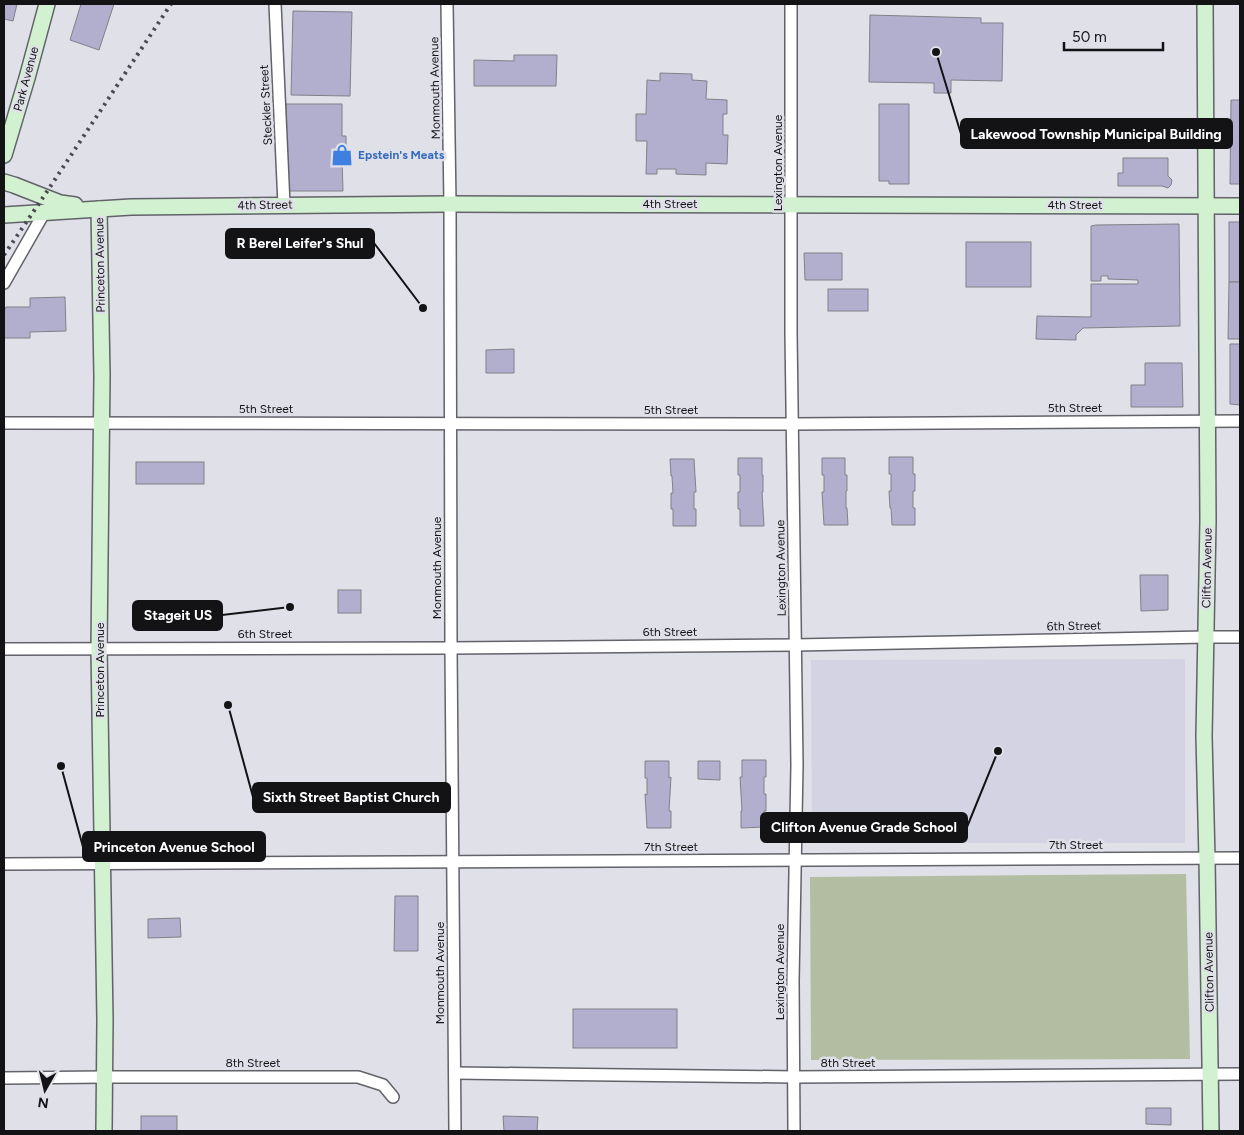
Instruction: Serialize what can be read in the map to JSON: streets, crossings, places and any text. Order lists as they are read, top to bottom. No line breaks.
{"streets":{"street":["Park Avenue","Monmouth Avenue","Steckler Street","Lexington Avenue","4th Street","Princeton Avenue","5th Street","Clifton Avenue","6th Street","7th Street","8th Street"]},"crossings":[["Monmouth Avenue","4th Street"],["Monmouth Avenue","5th Street"],["Monmouth Avenue","6th Street"],["Monmouth Avenue","7th Street"],["Monmouth Avenue","8th Street"],["Steckler Street","4th Street"],["Lexington Avenue","4th Street"],["Lexington Avenue","5th Street"],["Lexington Avenue","6th Street"],["Lexington Avenue","7th Street"],["Lexington Avenue","8th Street"],["4th Street","Princeton Avenue"],["4th Street","Clifton Avenue"],["Princeton Avenue","5th Street"],["Princeton Avenue","6th Street"],["Princeton Avenue","7th Street"],["Princeton Avenue","8th Street"],["5th Street","Clifton Avenue"],["Clifton Avenue","6th Street"],["Clifton Avenue","7th Street"],["Clifton Avenue","8th Street"]],"places":{"other":["Lakewood Township Municipal Building","R Berel Leifer's Shul","Stageit US","Sixth Street Baptist Church","Clifton Avenue Grade School","Princeton Avenue School"],"shop":["Epstein's Meats"]},"scale_bar":"50 m","north":"bottom"}
